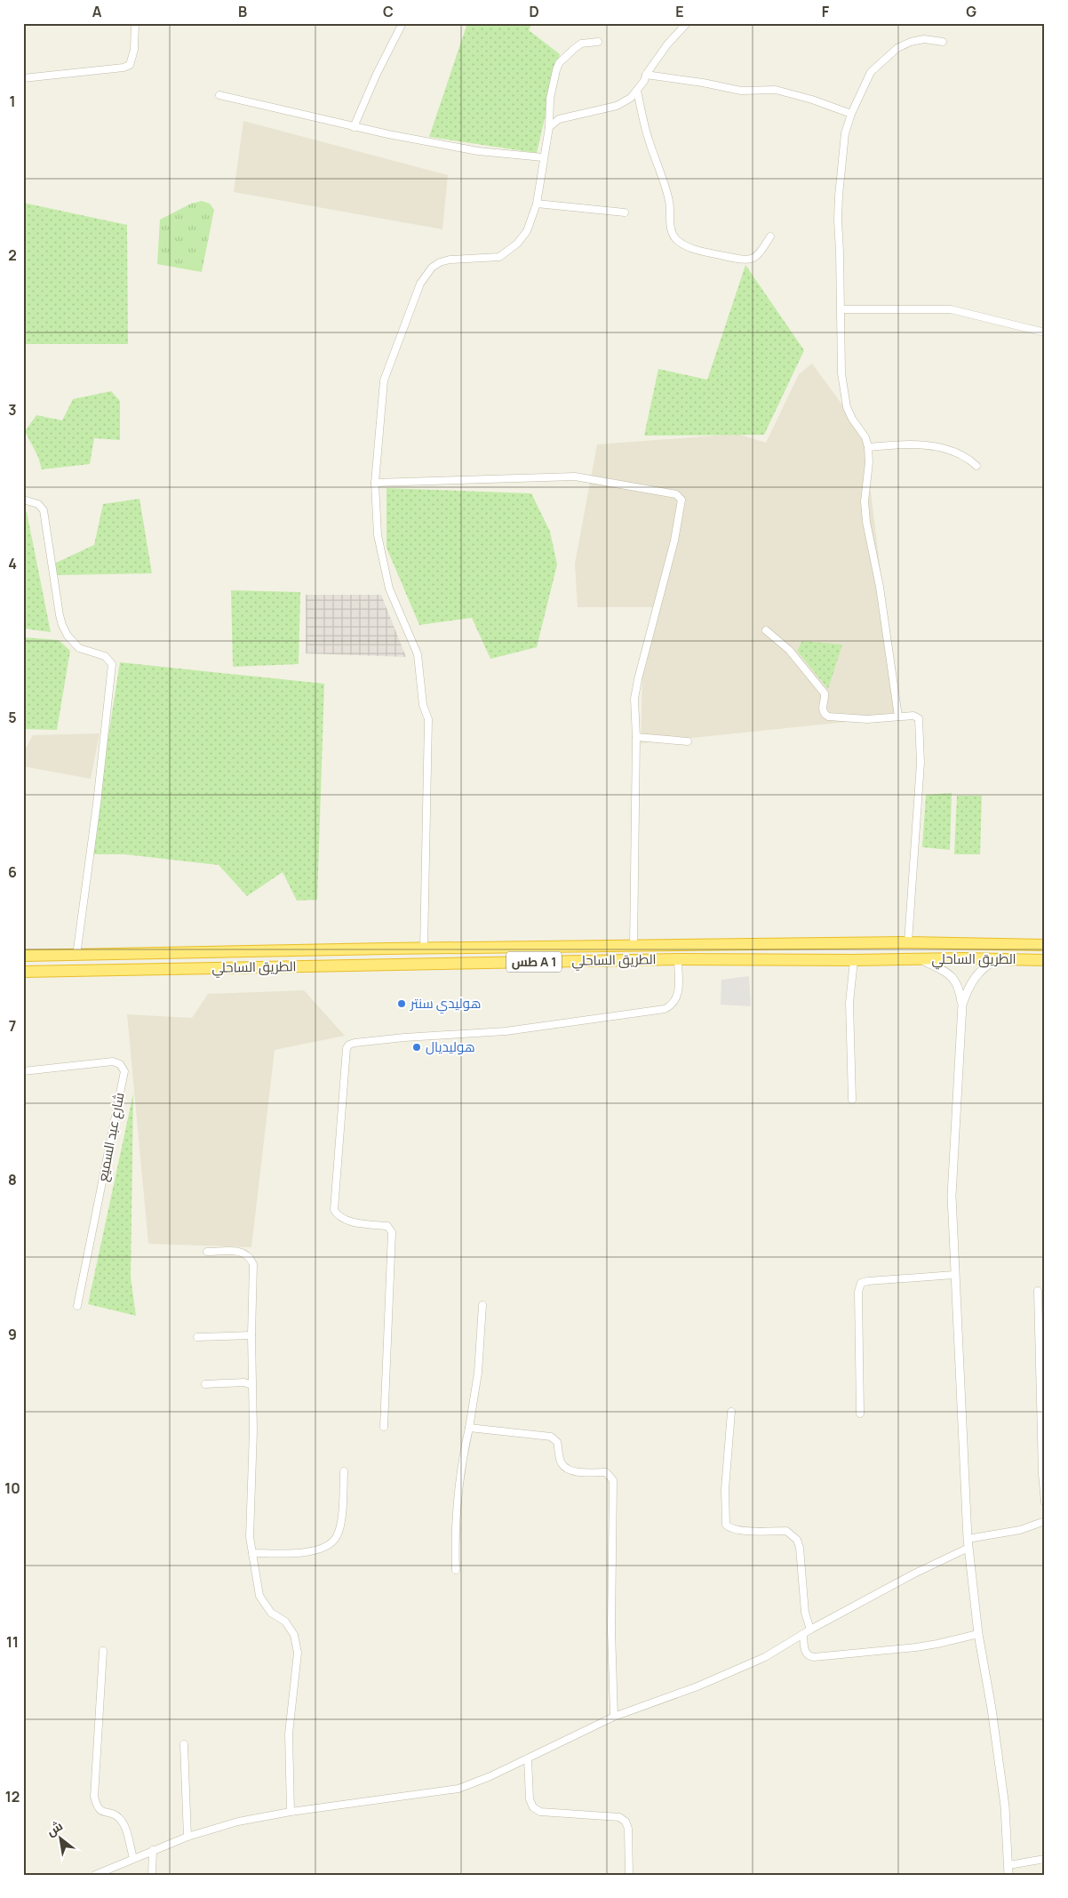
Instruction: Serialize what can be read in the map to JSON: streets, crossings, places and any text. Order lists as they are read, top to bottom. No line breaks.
{"streets":{"highway":["الطريق الساحلي","طس A 1"],"street":["شارع عبد السميع"]},"places":["هوليدي سنتر","هوليديال"],"north":"top left","grid":{"columns":["A","B","C","D","E","F","G"],"rows":["1","2","3","4","5","6","7","8","9","10","11","12"]}}
